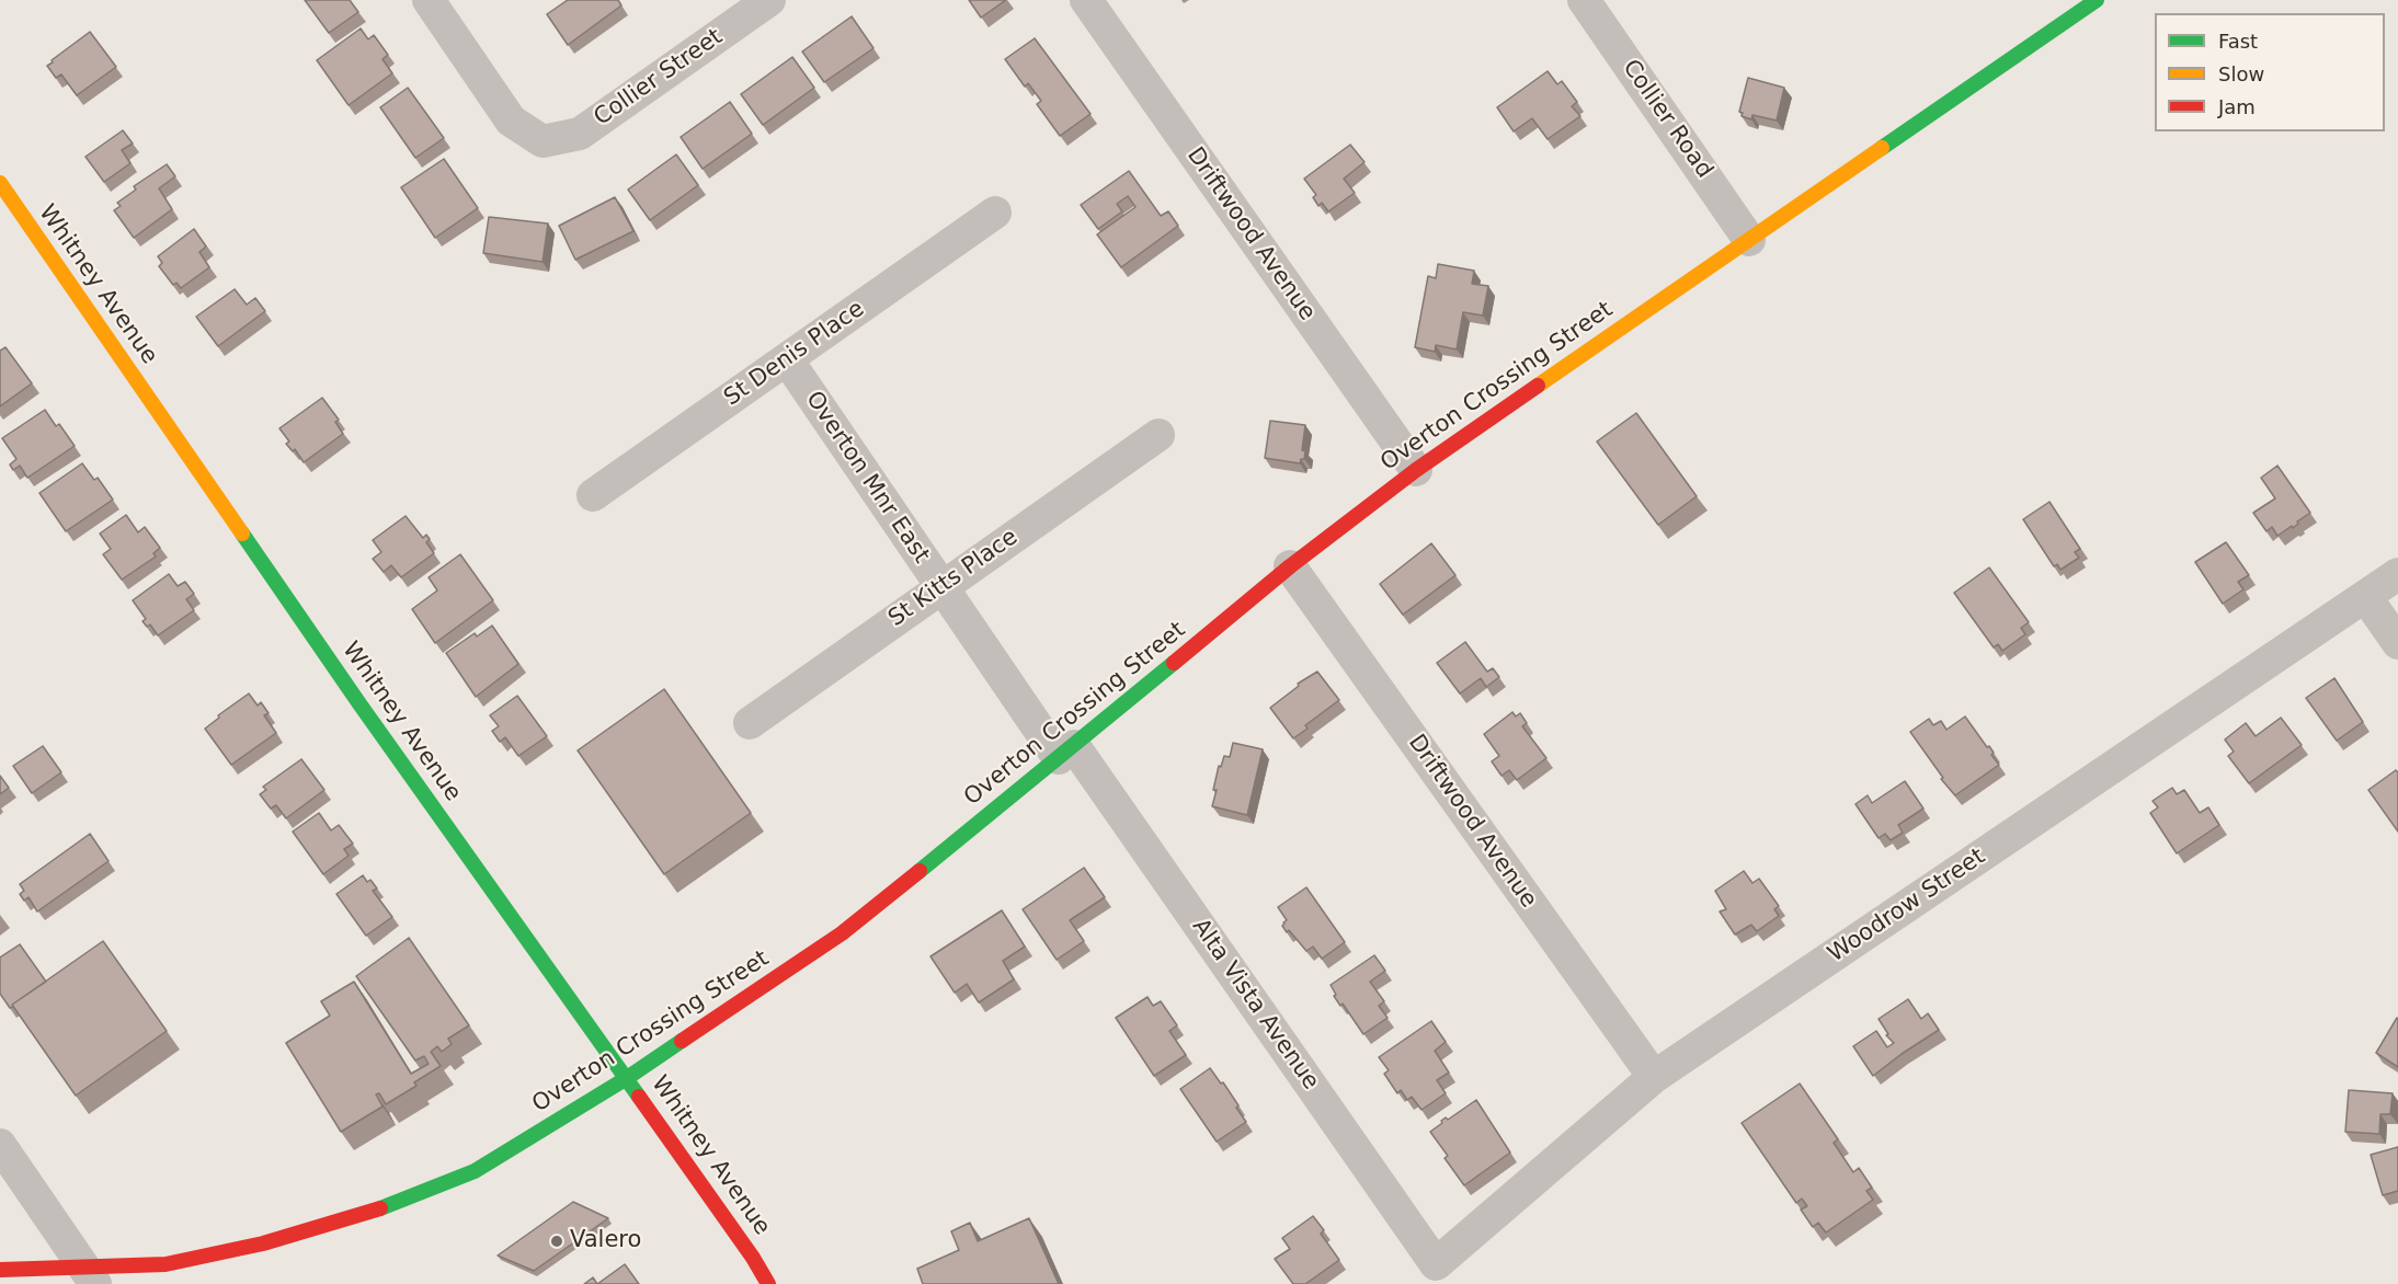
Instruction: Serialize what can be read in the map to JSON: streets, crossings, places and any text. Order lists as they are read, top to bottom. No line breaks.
{"streets":{"main road":["Whitney Avenue","Overton Crossing Street"],"street":["Collier Street","Collier Road","Driftwood Avenue","St Denis Place","Overton Mnr East","St Kitts Place","Woodrow Street","Alta Vista Avenue"]},"crossings":[["Collier Road","Overton Crossing Street"],["Driftwood Avenue","Overton Crossing Street"],["Driftwood Avenue","Woodrow Street"],["Whitney Avenue","Overton Crossing Street"],["St Denis Place","Overton Mnr East"],["Overton Crossing Street","Overton Mnr East"],["Overton Crossing Street","Alta Vista Avenue"],["Overton Mnr East","St Kitts Place"],["Overton Mnr East","Alta Vista Avenue"],["Woodrow Street","Alta Vista Avenue"]],"places":["Valero"],"legend":["Fast","Slow","Jam"]}
